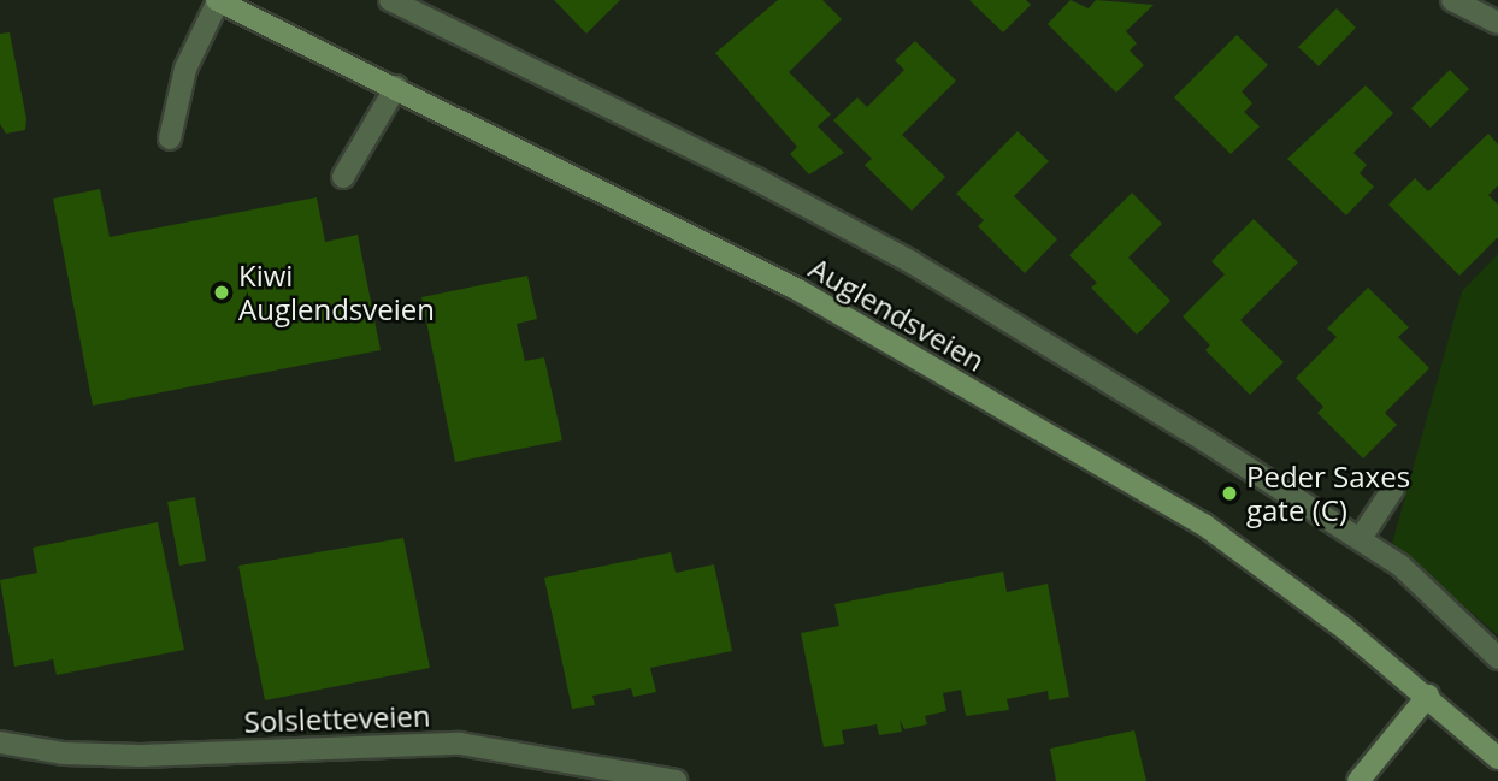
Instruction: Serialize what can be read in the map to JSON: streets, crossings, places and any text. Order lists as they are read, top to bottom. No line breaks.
{"streets":{"main road":["Auglendsveien"],"street":["Solsletteveien"]},"places":["Kiwi Auglendsveien","Peder Saxes gate (C)"]}
